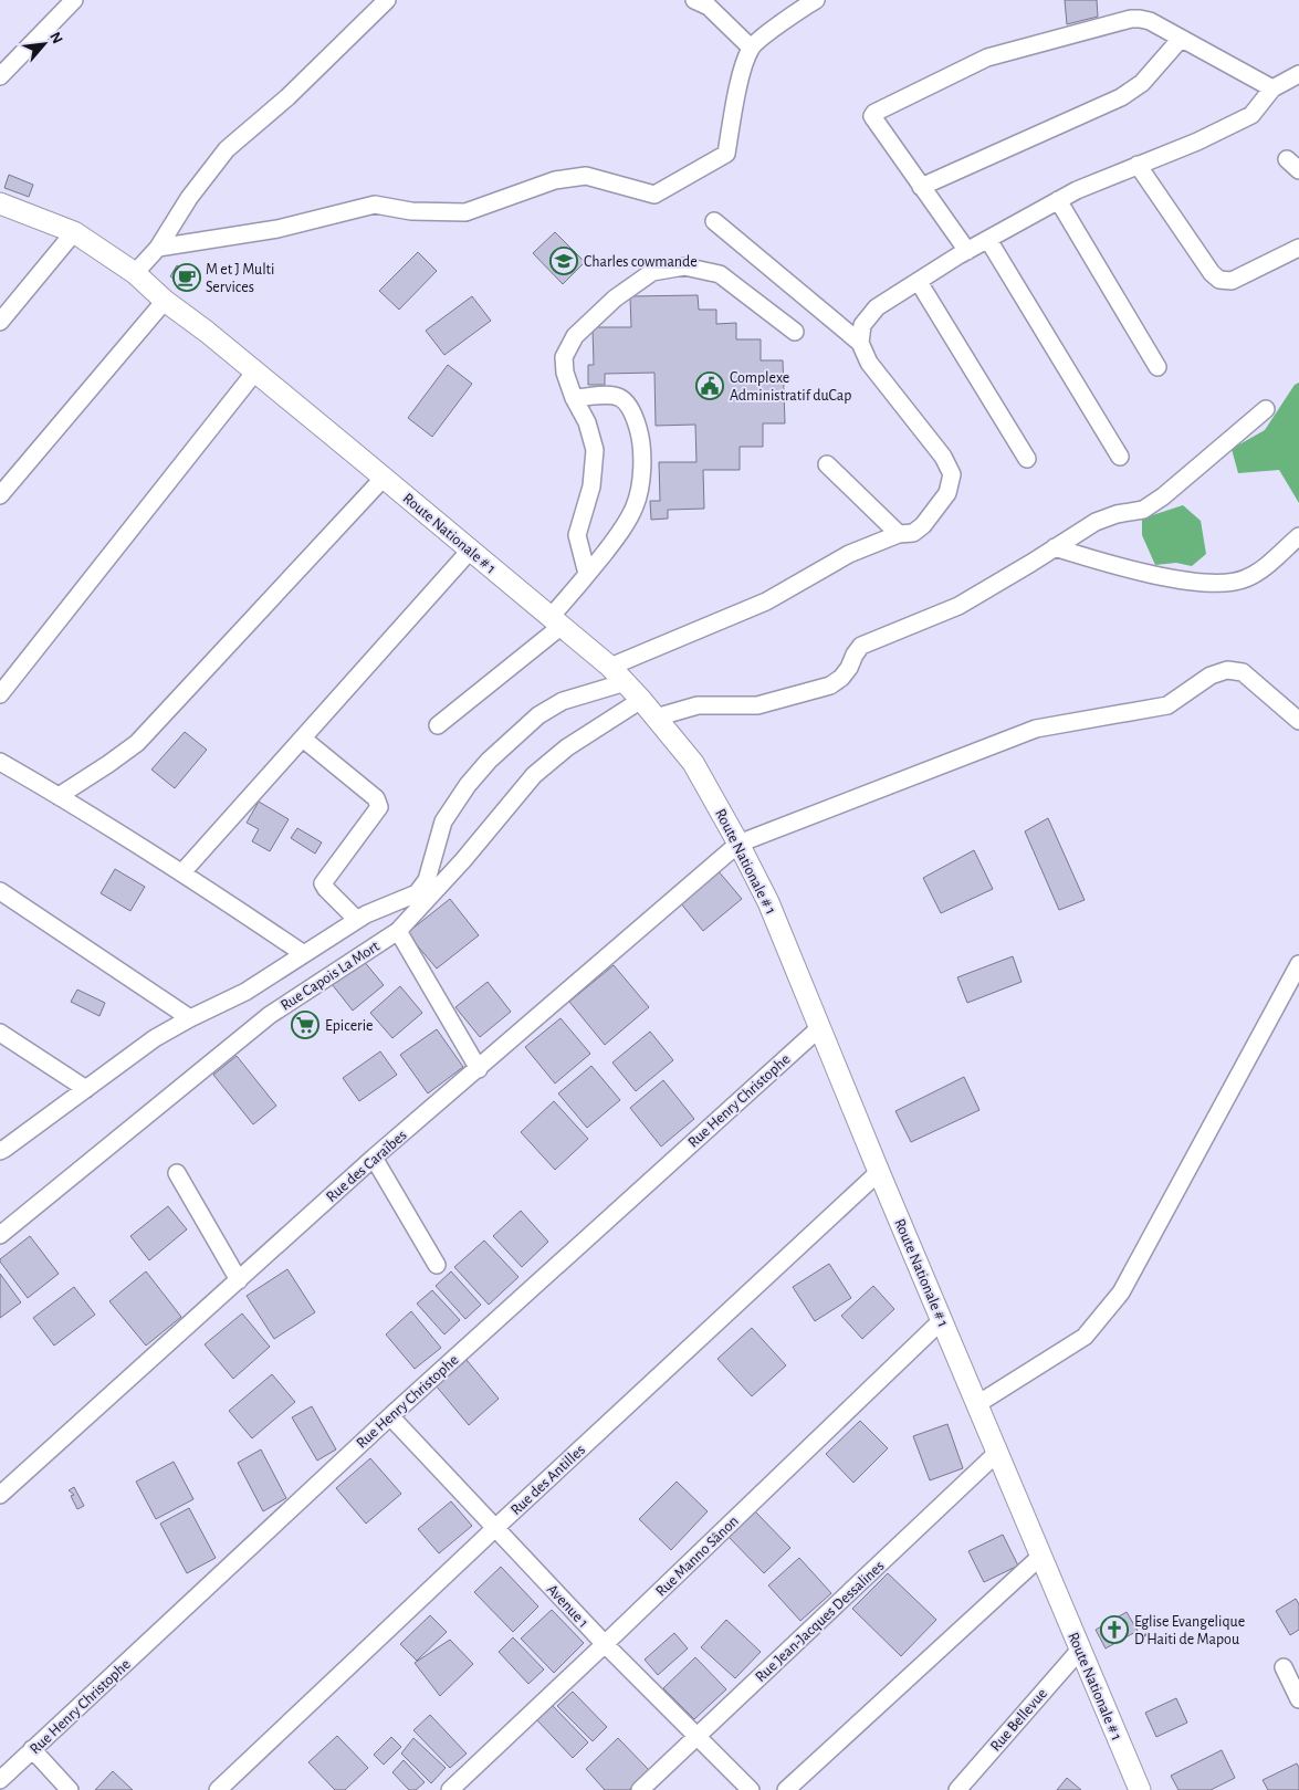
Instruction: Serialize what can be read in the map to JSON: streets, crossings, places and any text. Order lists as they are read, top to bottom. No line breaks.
{"streets":{"main road":["Route Nationale # 1"],"street":["Rue Capois La Mort","Rue Henry Christophe","Rue des Caraïbes","Rue des Antilles","Rue Manno Sânon","Avenue 1","Rue Jean-Jacques Dessalines","Rue Bellevue"]},"crossings":[["Route Nationale # 1","Rue Capois La Mort"],["Route Nationale # 1","Rue Henry Christophe"],["Route Nationale # 1","Rue des Caraïbes"],["Route Nationale # 1","Rue des Antilles"],["Route Nationale # 1","Rue Manno Sânon"],["Route Nationale # 1","Rue Jean-Jacques Dessalines"],["Route Nationale # 1","Rue Bellevue"],["Rue Henry Christophe","Avenue 1"],["Rue des Antilles","Avenue 1"],["Rue Manno Sânon","Avenue 1"],["Avenue 1","Rue Jean-Jacques Dessalines"]],"places":{"school or university":["Charles cowmande"],"cafe":["M et J Multi Services"],"public building":["Complexe Administratif duCap"],"supermarket":["Epicerie"],"church":["Eglise Evangelique D'Haiti de Mapou"]},"north":"top right"}
